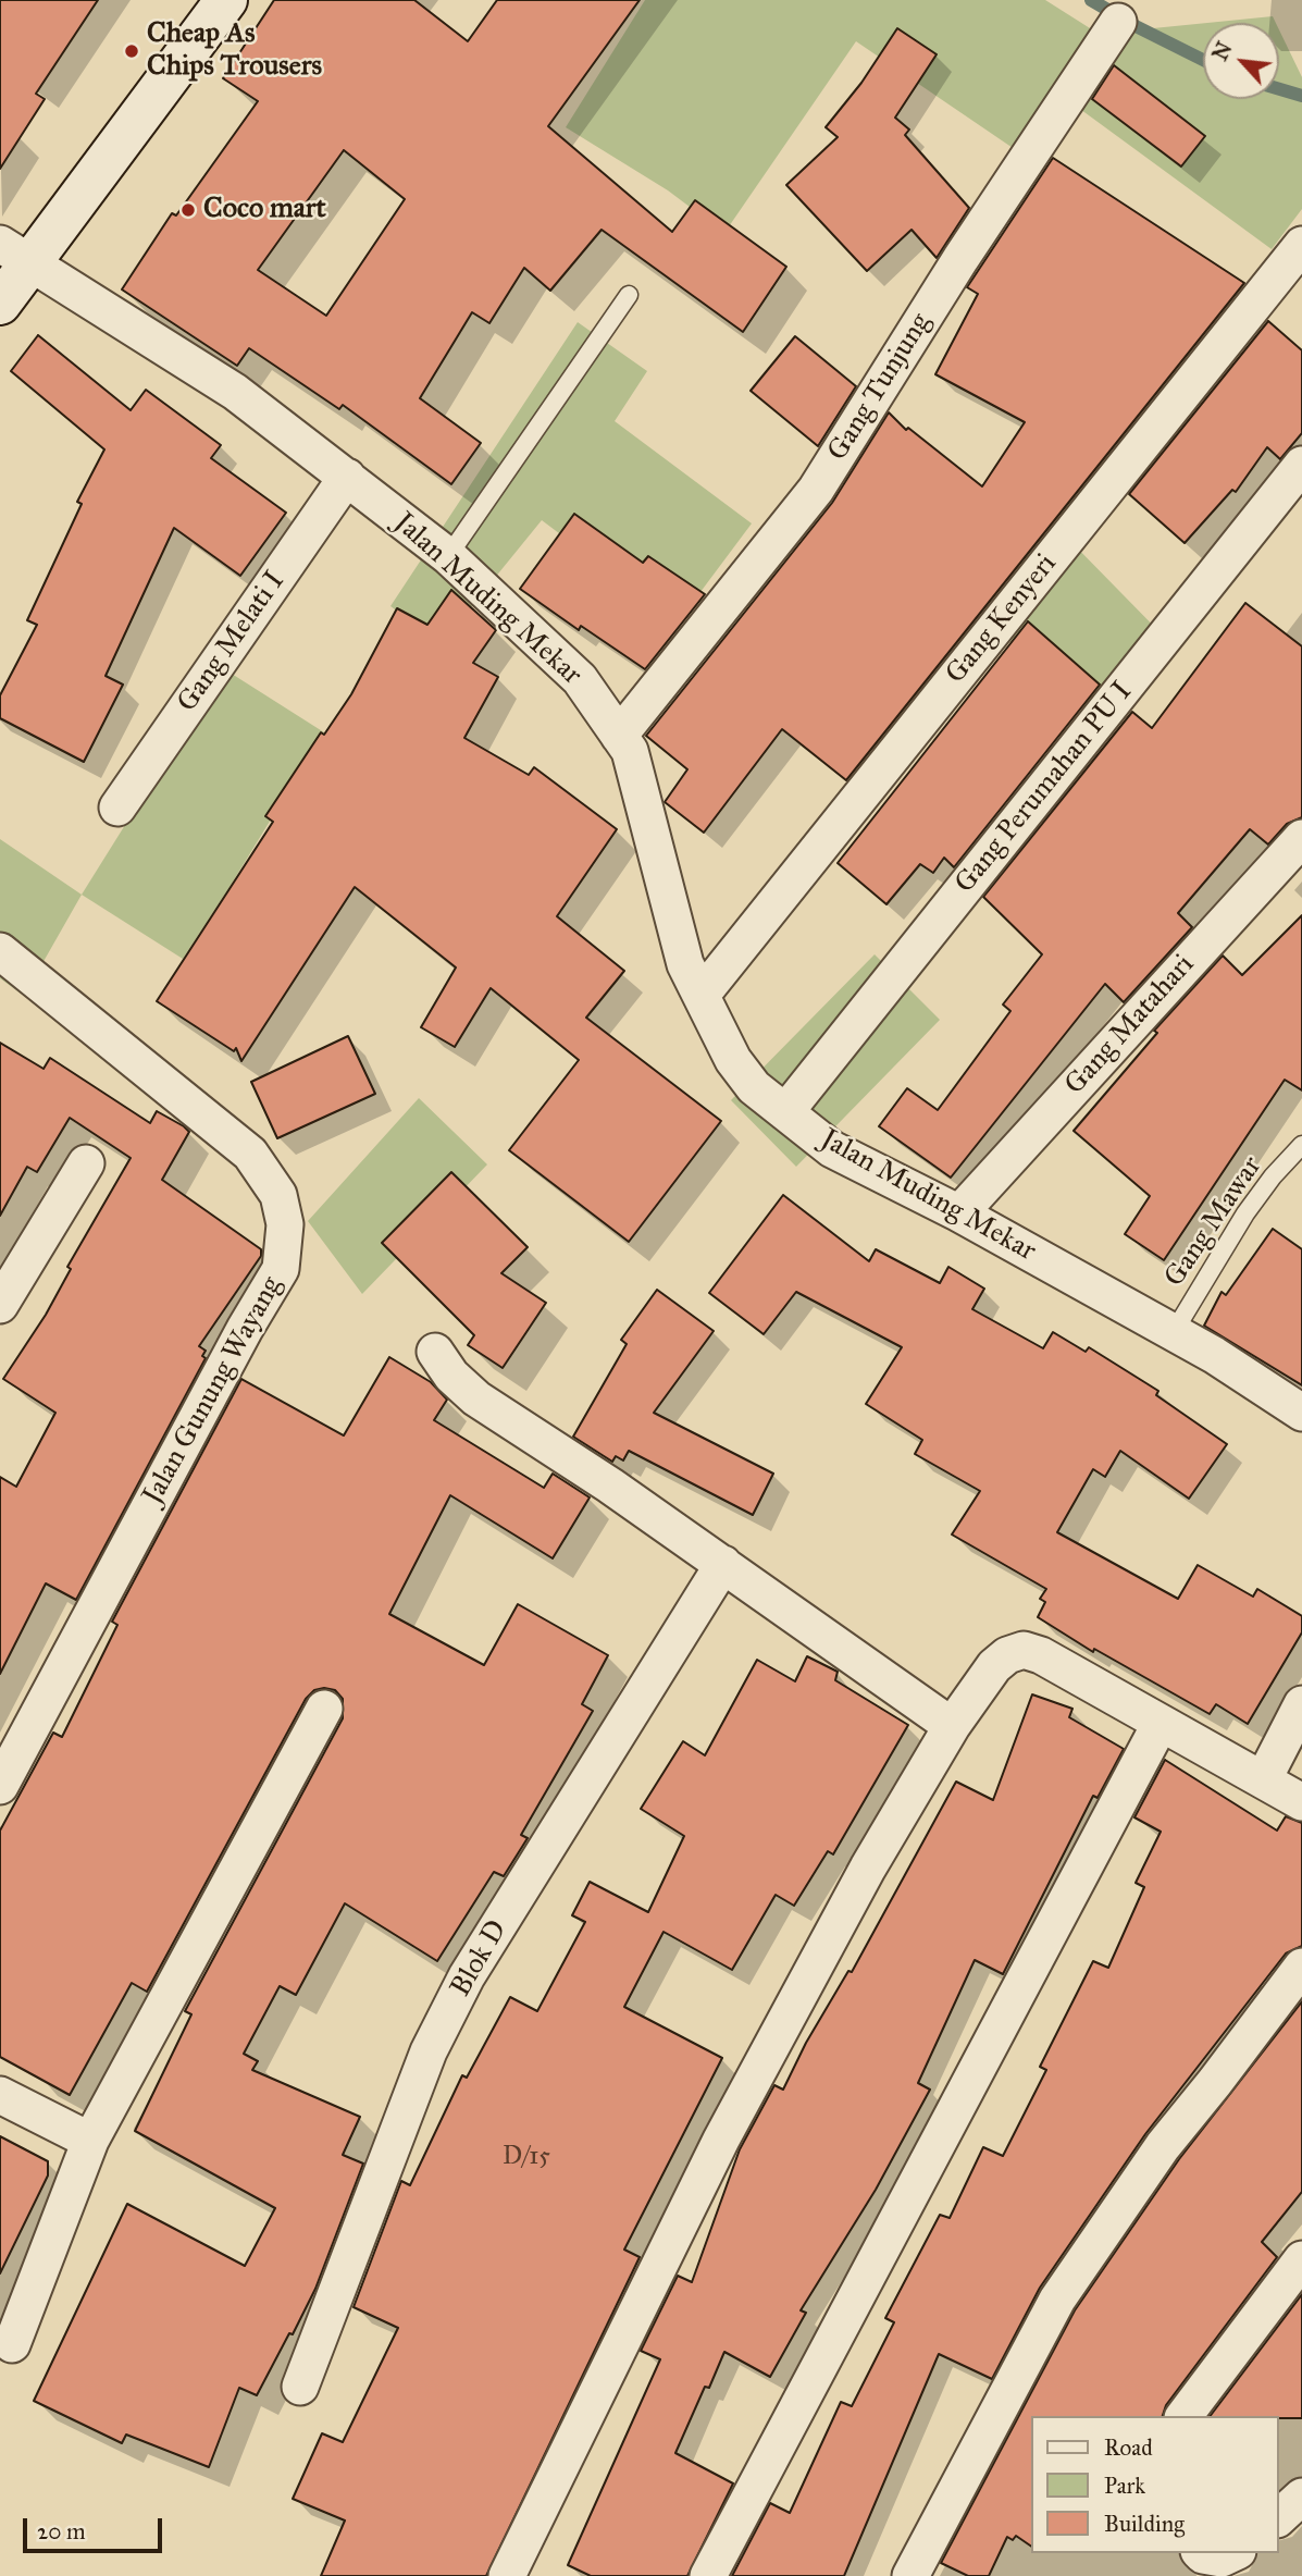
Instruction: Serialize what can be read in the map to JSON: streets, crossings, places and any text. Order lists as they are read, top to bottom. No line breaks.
{"streets":{"street":["Gang Tunjung","Jalan Muding Mekar","Gang Kenyeri","Gang Melati I","Gang Perumahan PU I","Gang Matahari","Jalan Gunung Wayang","Blok D"],"lane":["Gang Mawar"]},"crossings":[["Gang Tunjung","Jalan Muding Mekar"],["Jalan Muding Mekar","Gang Kenyeri"],["Jalan Muding Mekar","Gang Melati I"],["Jalan Muding Mekar","Gang Perumahan PU I"],["Jalan Muding Mekar","Gang Matahari"],["Jalan Muding Mekar","Gang Mawar"]],"places":["Cheap As Chips Trousers","Coco mart"],"house_numbers":["D/15"],"legend":["Road","Park","Building"],"scale_bar":"20 m","north":"top left"}
